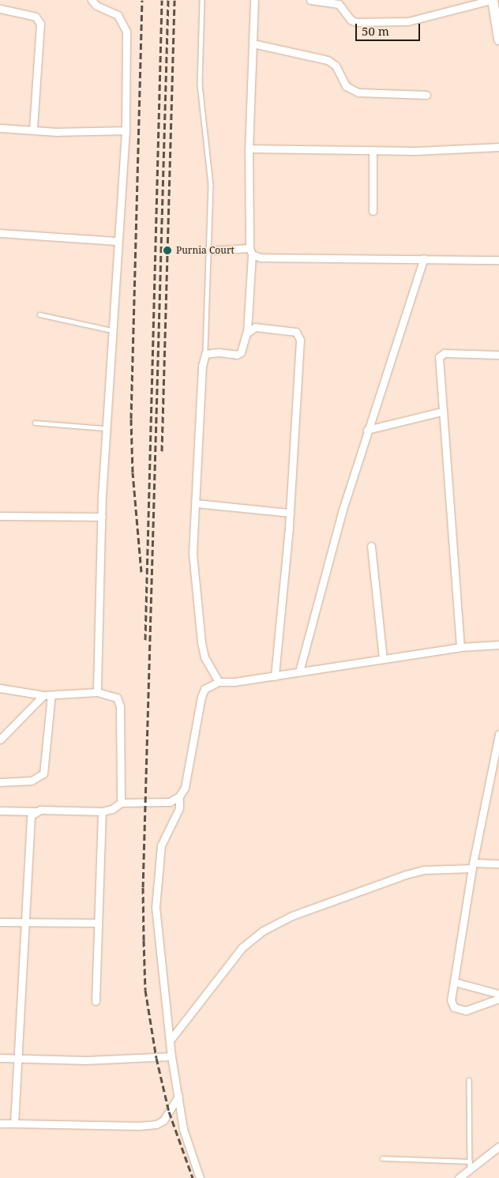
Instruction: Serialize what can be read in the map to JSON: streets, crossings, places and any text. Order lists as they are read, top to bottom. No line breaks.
{"places":["Purnia Court"],"scale_bar":"50 m"}
